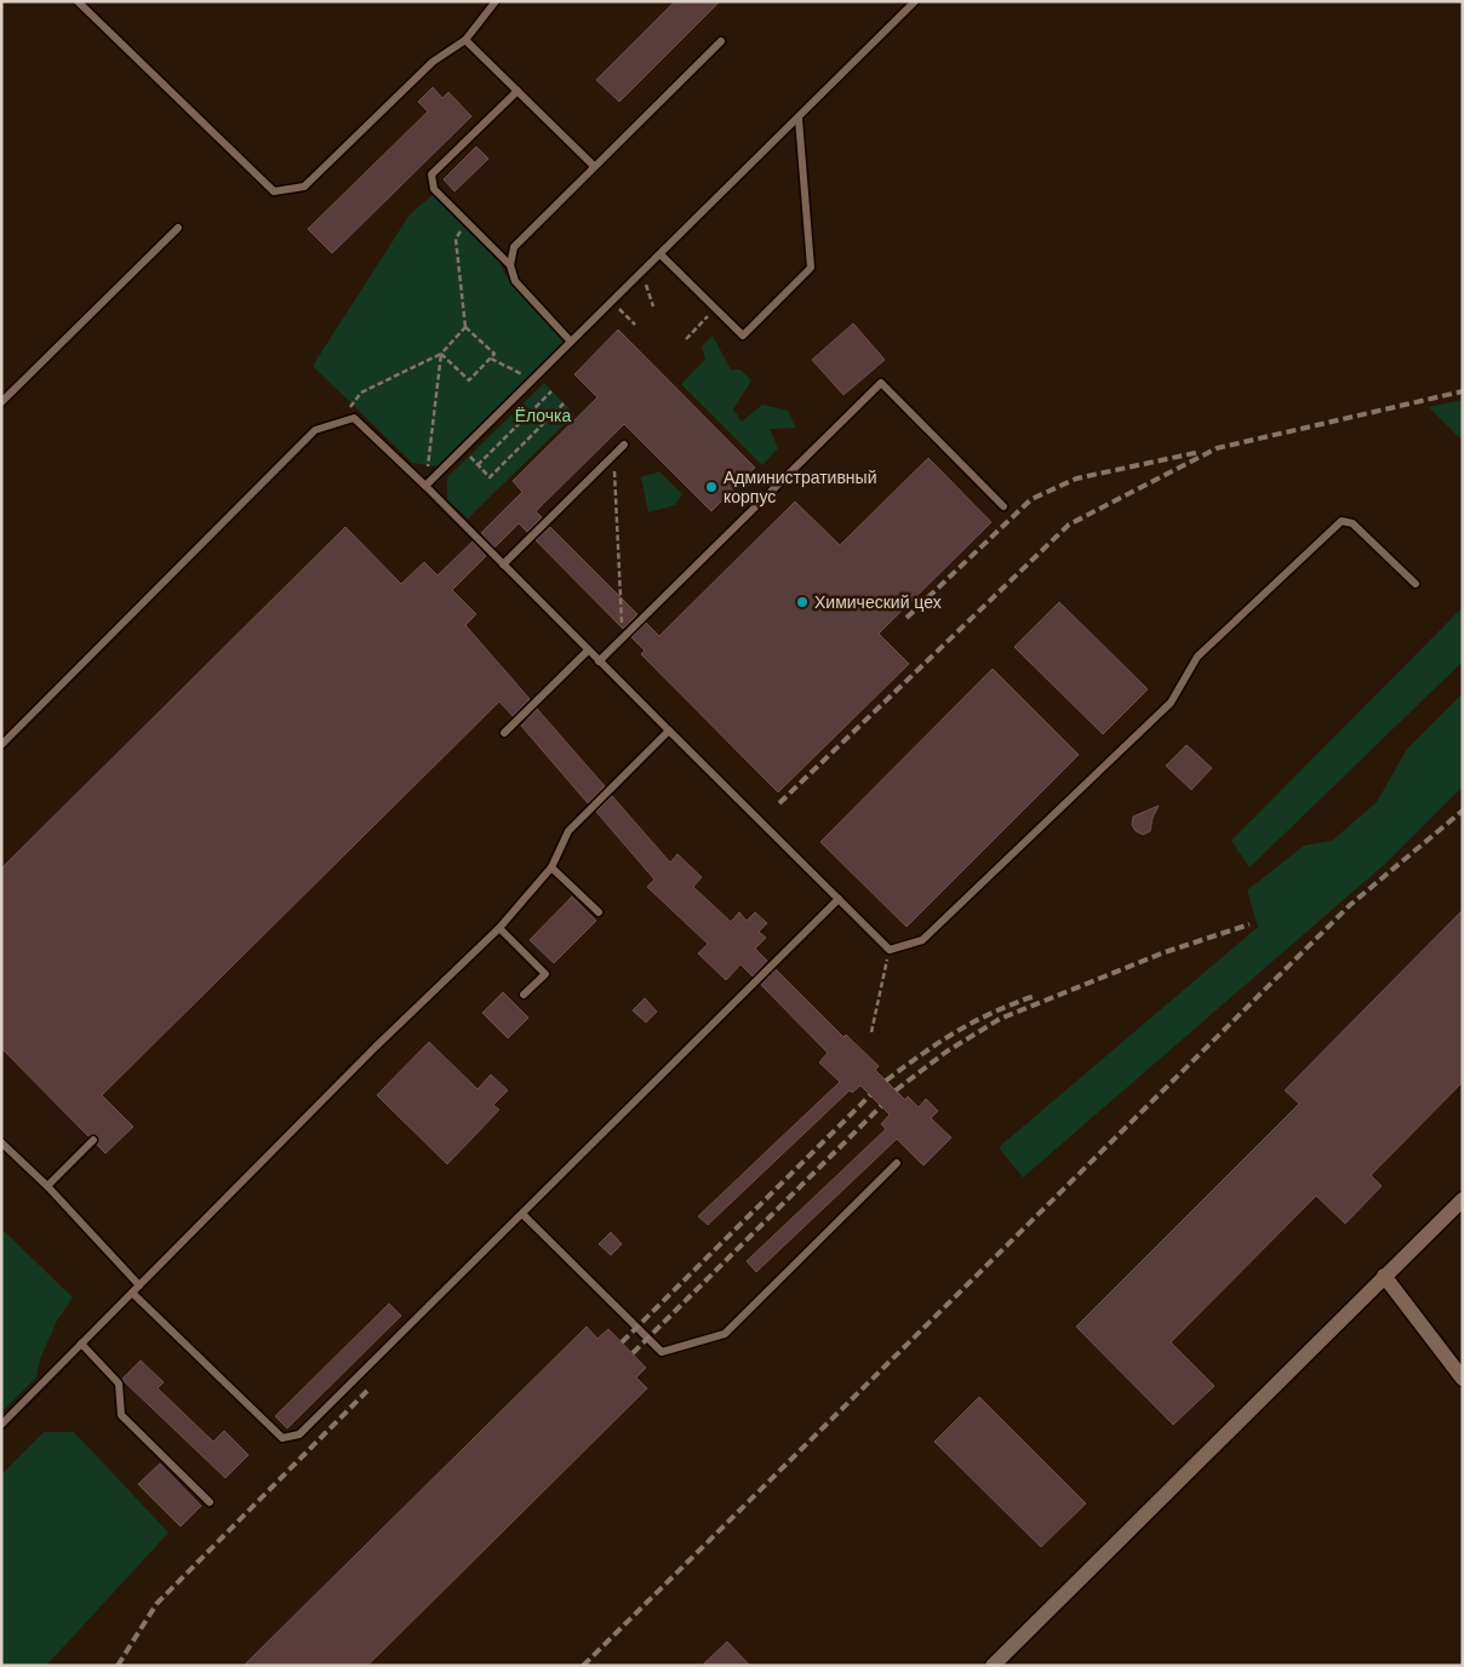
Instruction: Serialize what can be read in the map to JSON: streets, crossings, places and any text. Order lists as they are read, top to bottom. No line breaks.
{"parks":["Ёлочка"],"places":["Административный корпус","Химический цех"]}
